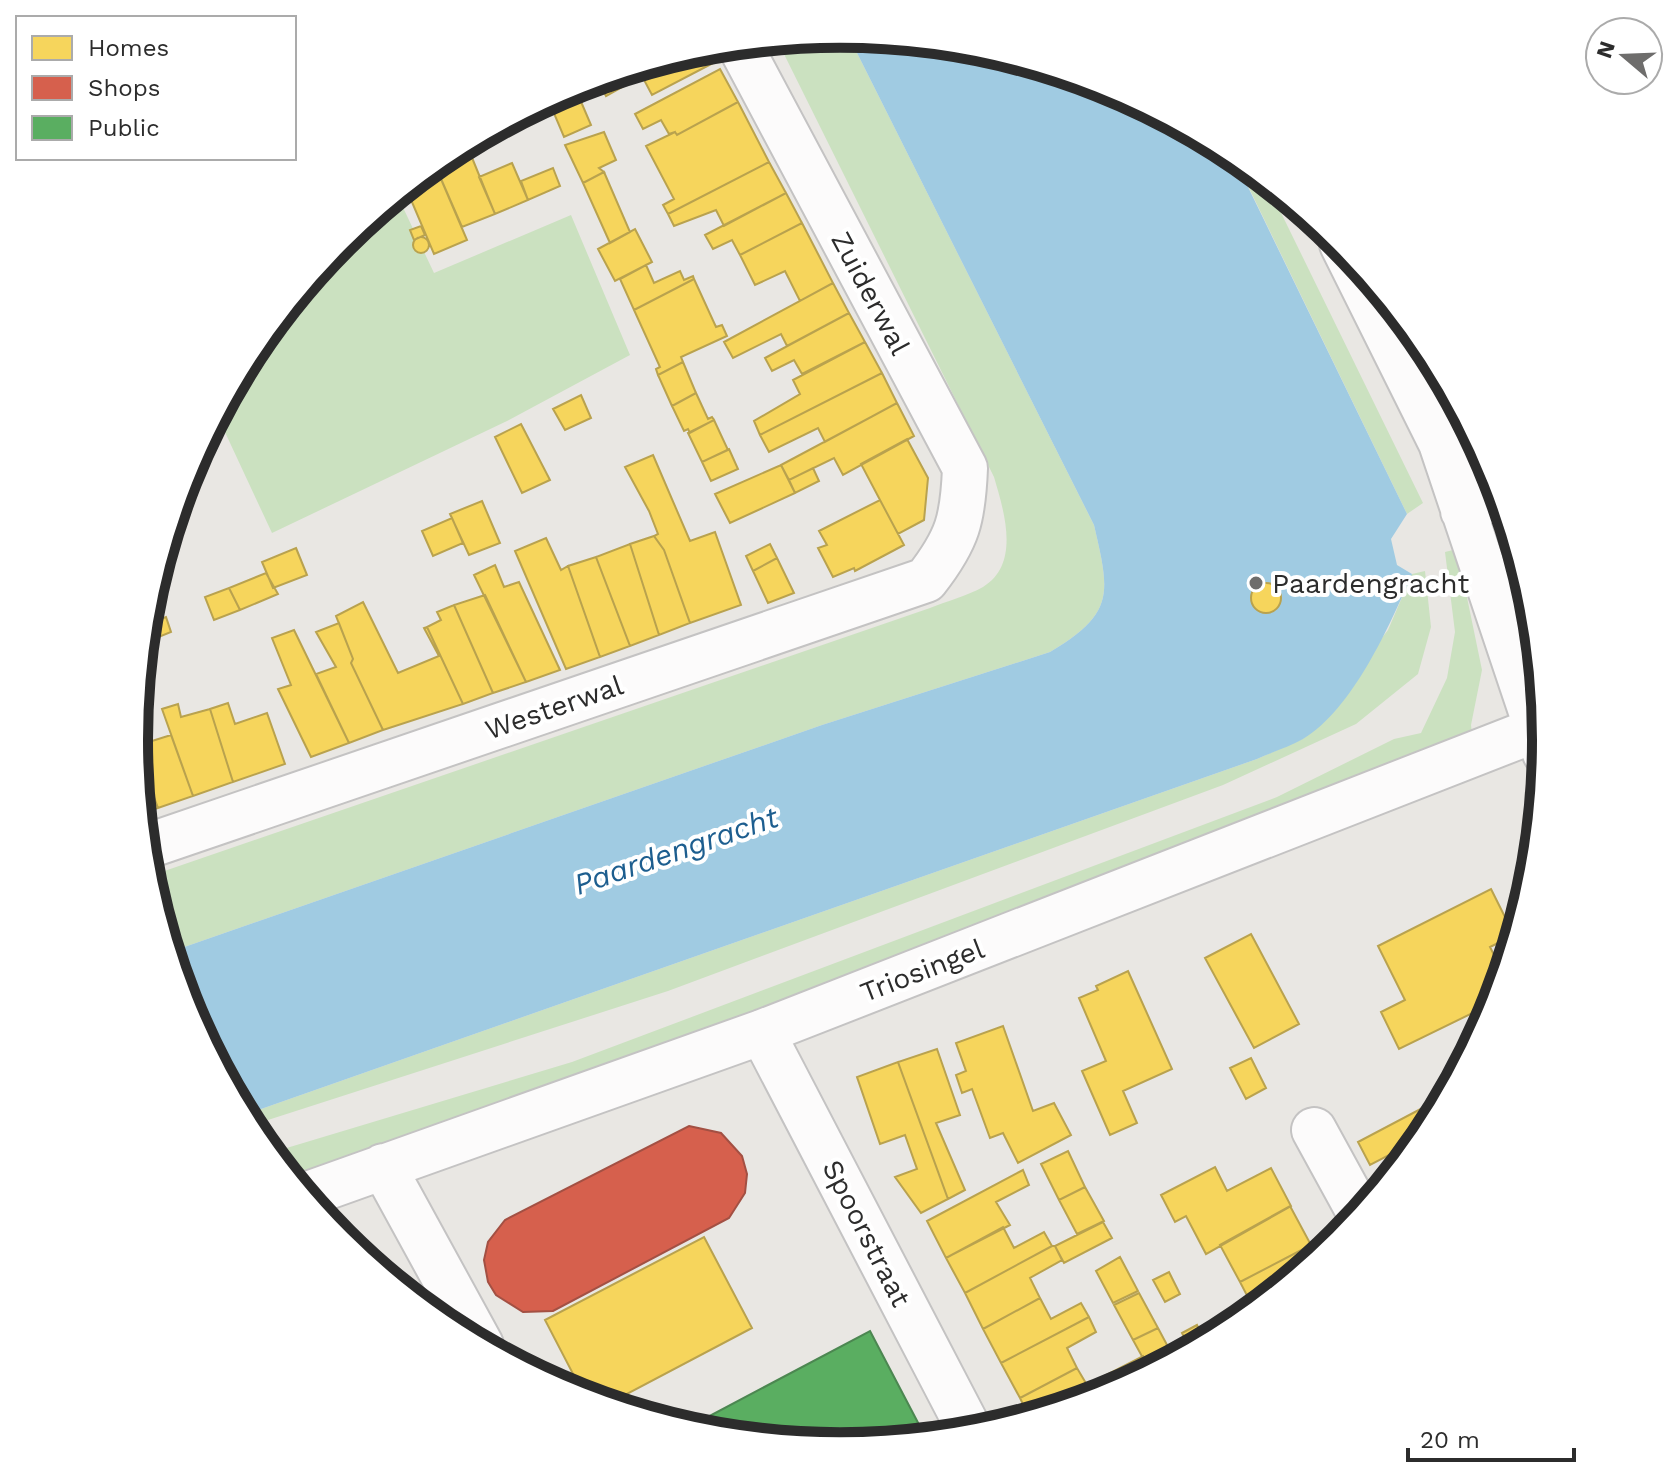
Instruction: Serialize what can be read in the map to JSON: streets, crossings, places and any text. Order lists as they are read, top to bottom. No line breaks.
{"streets":{"street":["Zuiderwal","Westerwal","Triosingel","Spoorstraat"]},"crossings":[["Zuiderwal","Westerwal"],["Triosingel","Spoorstraat"]],"water":["Paardengracht"],"places":["Paardengracht"],"legend":["Homes","Shops","Public"],"scale_bar":"20 m","north":"left"}
